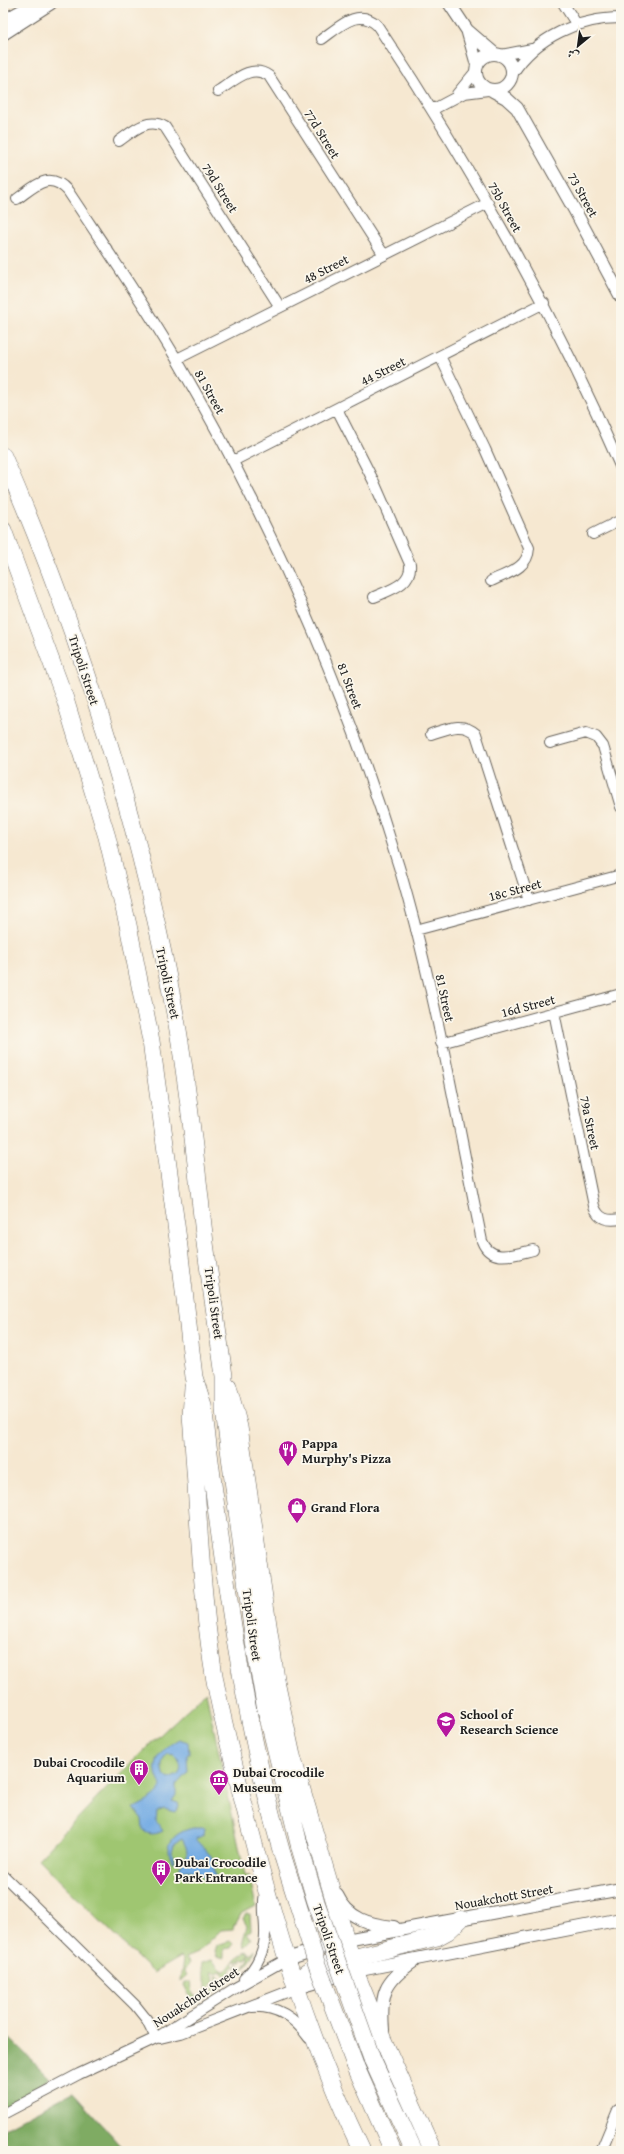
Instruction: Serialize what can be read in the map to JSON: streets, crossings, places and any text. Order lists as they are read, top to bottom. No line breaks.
{"streets":{"highway":["Tripoli Street"],"street":["77d Street","79d Street","73 Street","75b Street","48 Street","44 Street","81 Street","18c Street","16d Street","79a Street","Nouakchott Street"]},"crossings":[["77d Street","48 Street"],["79d Street","48 Street"],["75b Street","48 Street"],["75b Street","44 Street"],["48 Street","81 Street"],["44 Street","81 Street"],["81 Street","18c Street"],["81 Street","16d Street"],["16d Street","79a Street"]],"places":{"restaurant":["Pappa Murphy's Pizza"],"shop":["Grand Flora"],"school or university":["School of Research Science"],"building":["Dubai Crocodile Aquarium","Dubai Crocodile Park Entrance"],"museum":["Dubai Crocodile Museum"]},"north":"bottom left"}
